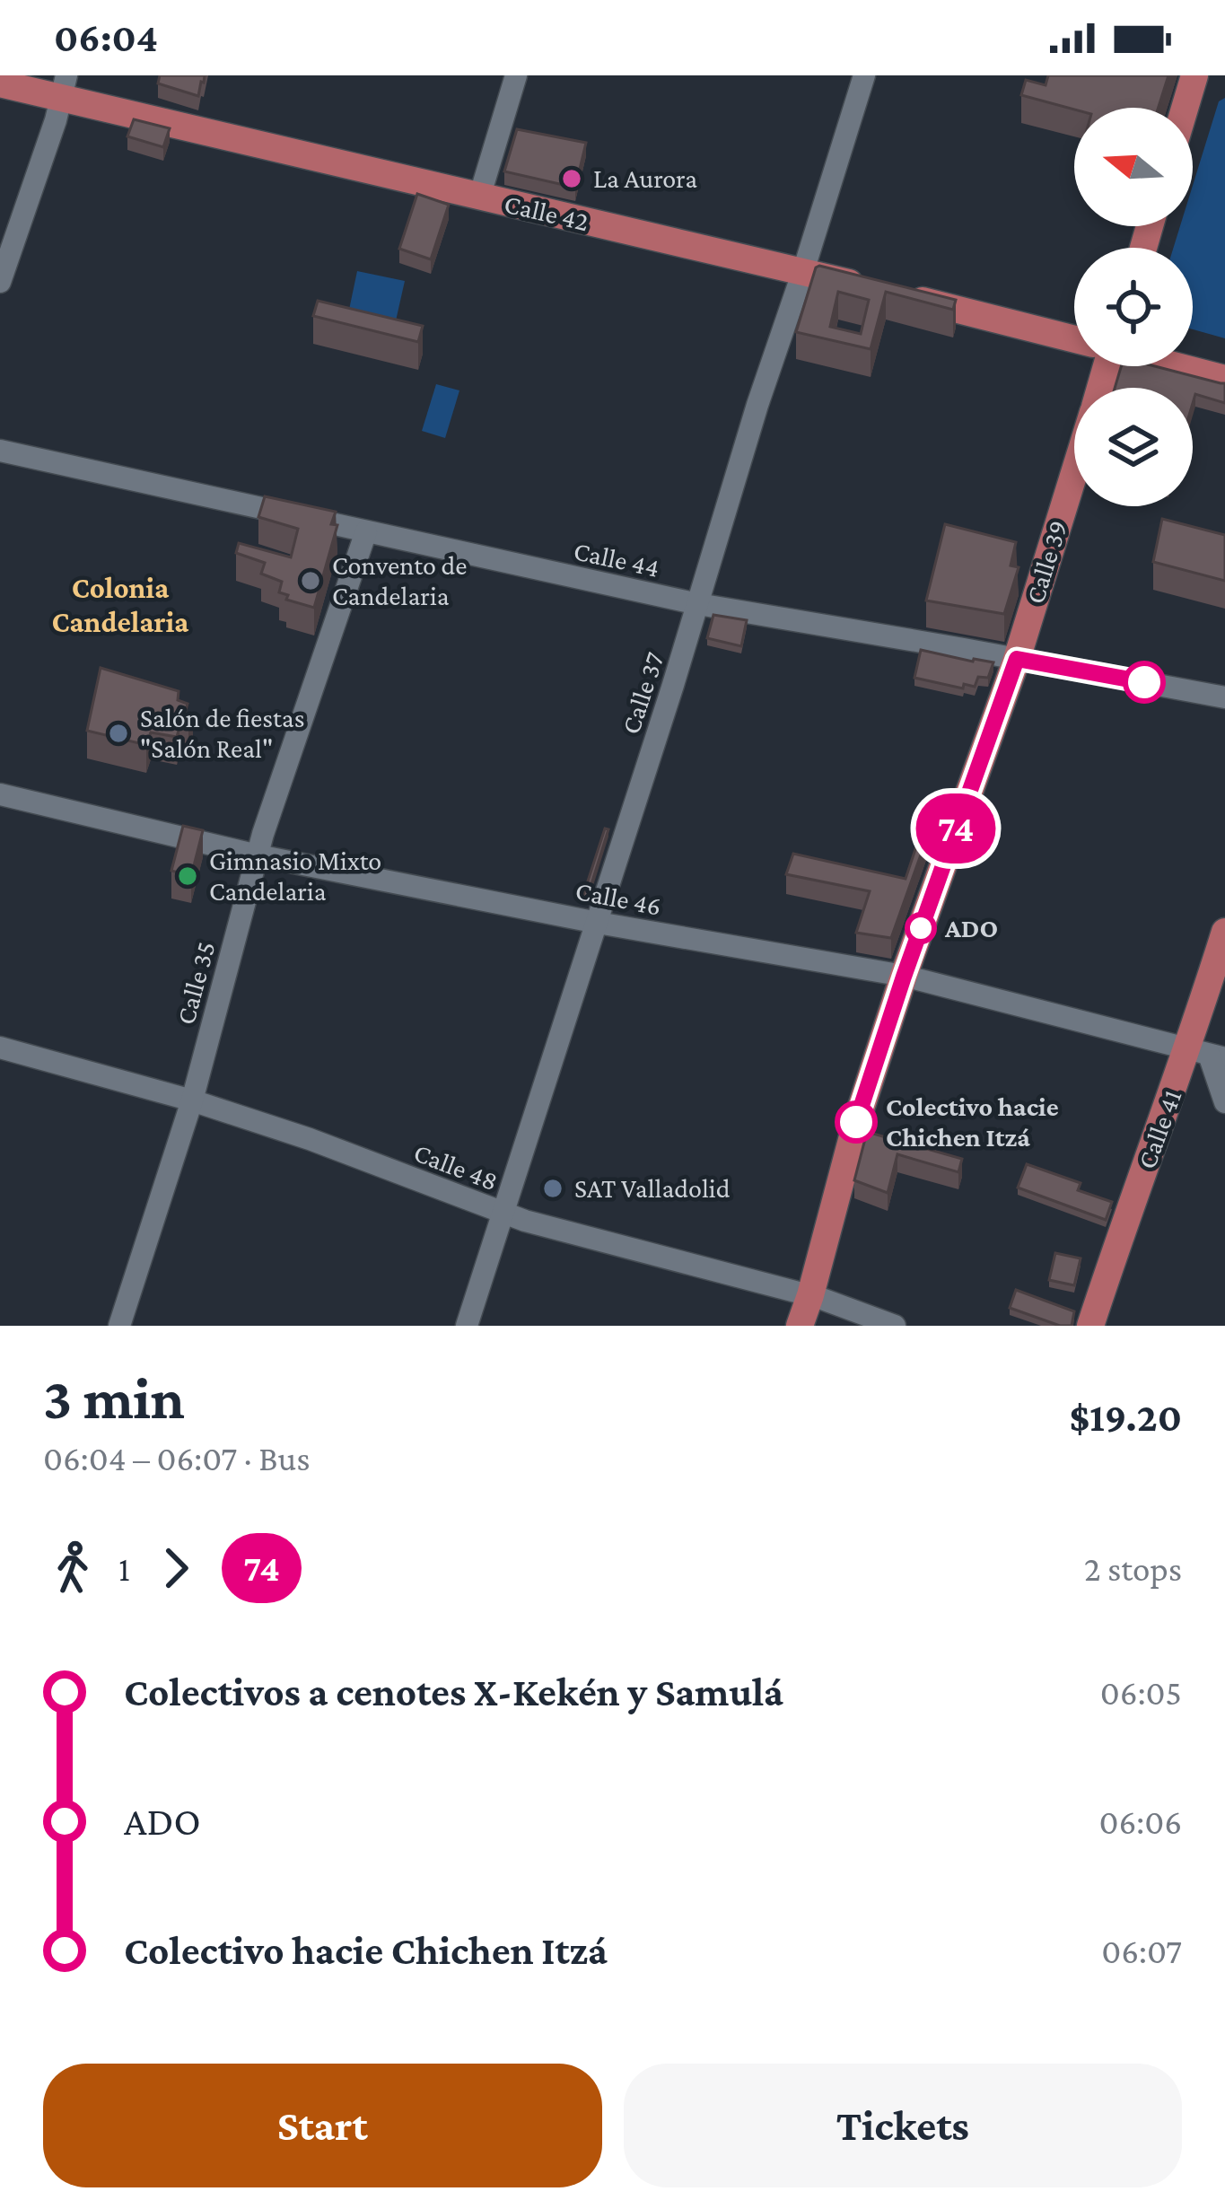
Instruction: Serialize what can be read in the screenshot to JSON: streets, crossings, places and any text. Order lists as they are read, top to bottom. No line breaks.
{"streets":{"main road":["Calle 42","Calle 39","Calle 41"],"street":["Calle 44","Calle 37","Calle 46","Calle 35","Calle 48"]},"crossings":[["Calle 42","Calle 37"],["Calle 44","Calle 39"],["Calle 44","Calle 37"],["Calle 44","Calle 35"],["Calle 39","Calle 46"],["Calle 39","Calle 48"],["Calle 37","Calle 46"],["Calle 37","Calle 48"],["Calle 46","Calle 35"],["Calle 46","Calle 41"],["Calle 35","Calle 48"]],"districts":["Colonia Candelaria"],"places":["La Aurora","Convento de Candelaria","Salón de fiestas \"Salón Real\"","Gimnasio Mixto Candelaria","ADO","Colectivo hacie Chichen Itzá","SAT Valladolid"],"lines":["bus line 74"],"north":"left","page":{"status":"06:04","on_map":"74","heading":["3 min","06:04 – 06:07 · Bus","$19.20"],"legs":["1","74","2 stops"],"list":[{"name":"Colectivos a cenotes X-Kekén y Samulá","value":"06:05"},{"name":"ADO","value":"06:06"},{"name":"Colectivo hacie Chichen Itzá","value":"06:07"}],"buttons":["Start","Tickets"]}}
